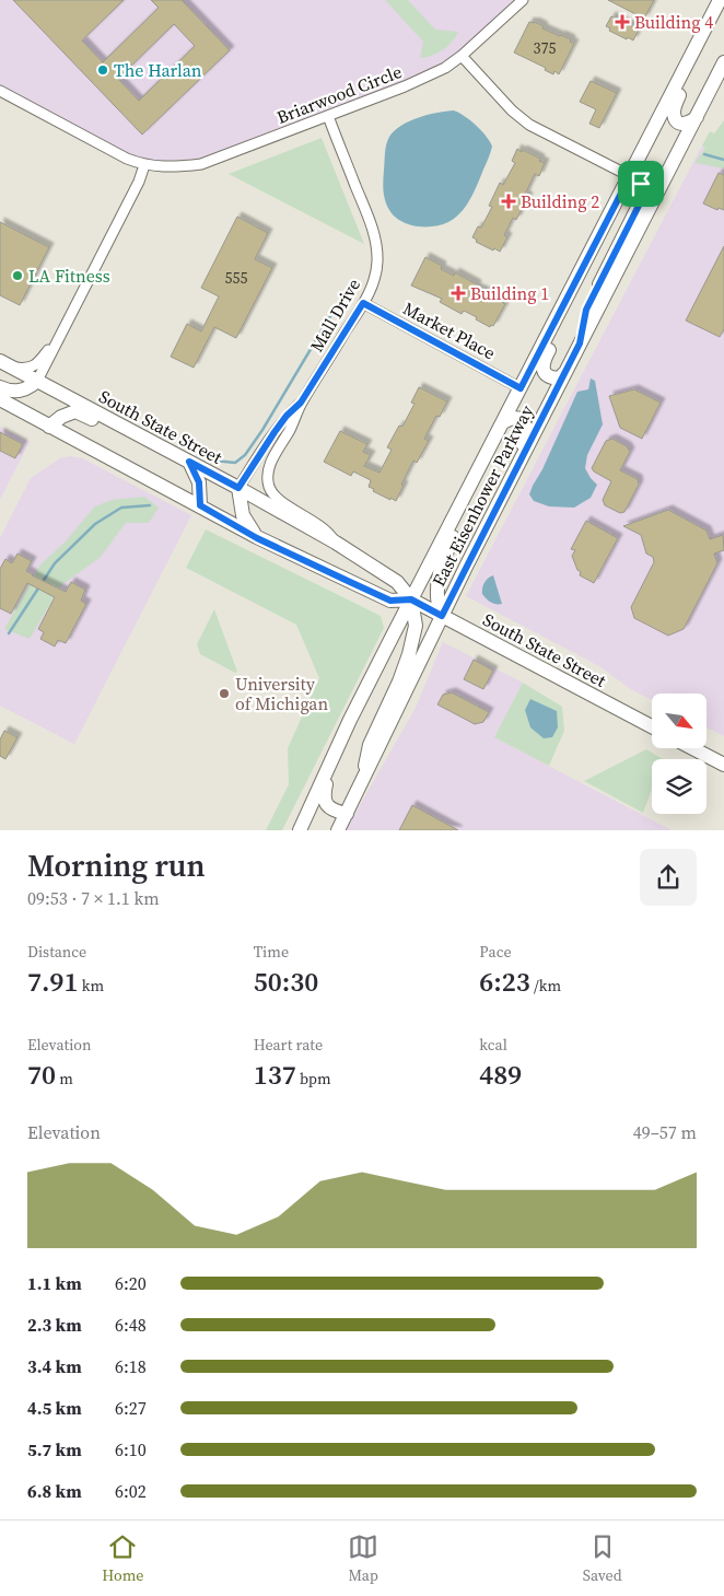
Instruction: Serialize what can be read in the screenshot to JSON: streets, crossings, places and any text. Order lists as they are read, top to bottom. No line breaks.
{"streets":{"main road":["South State Street","East Eisenhower Parkway"],"street":["Briarwood Circle","Mall Drive","Market Place"]},"crossings":[["Briarwood Circle","Mall Drive"],["Mall Drive","Market Place"],["Mall Drive","South State Street"],["Market Place","East Eisenhower Parkway"],["South State Street","East Eisenhower Parkway"]],"places":{"health":["Building 4","Building 2","Building 1"],"other":["The Harlan","LA Fitness","University of Michigan"]},"house_numbers":["375","555"],"north":"bottom right","page":{"heading":["Morning run","09:53 · 7 × 1.1 km"],"stats":[["Distance","7.91 km"],["Time","50:30"],["Pace","6:23 /km"],["Elevation","70 m"],["Heart rate","137 bpm"],["kcal","489"]],"chart":["Elevation","49–57 m"],"list":[{"name":"1.1 km","note":"6:20"},{"name":"2.3 km","note":"6:48"},{"name":"3.4 km","note":"6:18"},{"name":"4.5 km","note":"6:27"},{"name":"5.7 km","note":"6:10"},{"name":"6.8 km","note":"6:02"}],"tabs":["Home","Map","Saved"]}}
